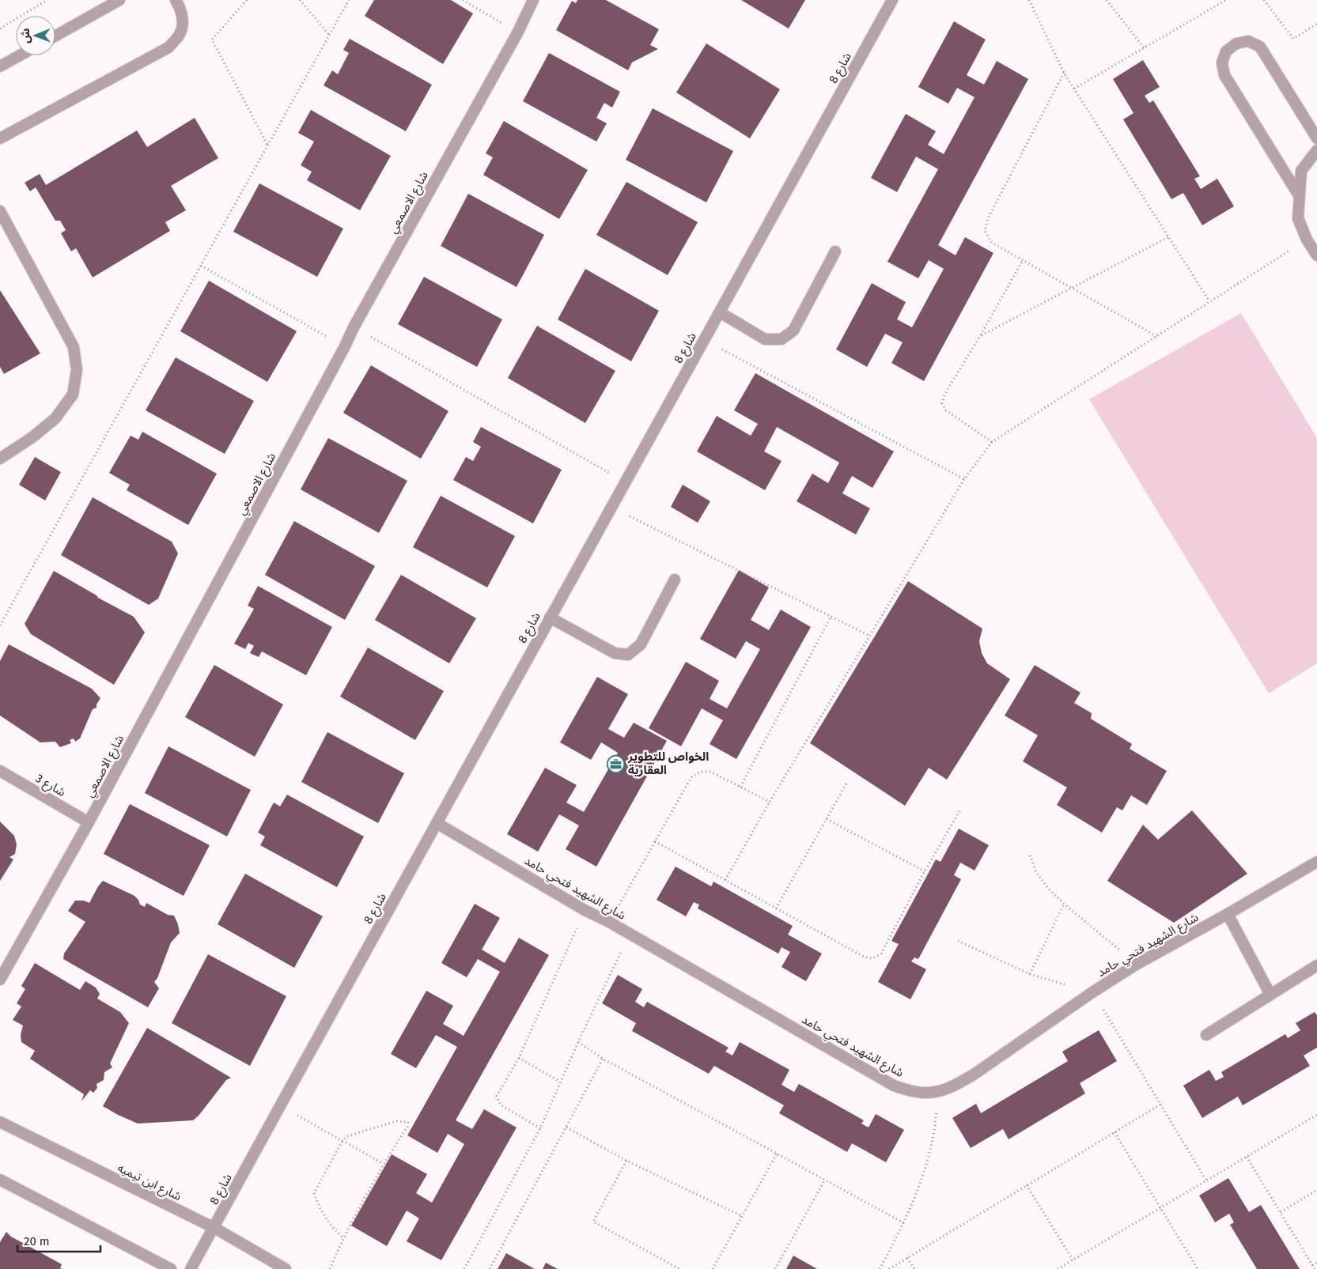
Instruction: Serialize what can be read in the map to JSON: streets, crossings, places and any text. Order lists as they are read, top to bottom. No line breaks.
{"streets":{"street":["شارع 8","شارع الاصمعي","شارع 3","شارع الشهيد فتحي حامد","شارع ابن تيميه"]},"crossings":[["شارع 8","شارع الشهيد فتحي حامد"],["شارع 8","شارع ابن تيميه"],["شارع الاصمعي","شارع 3"]],"places":{"office":["الخواص للتطوير العقارية"]},"scale_bar":"20 m","north":"left"}
